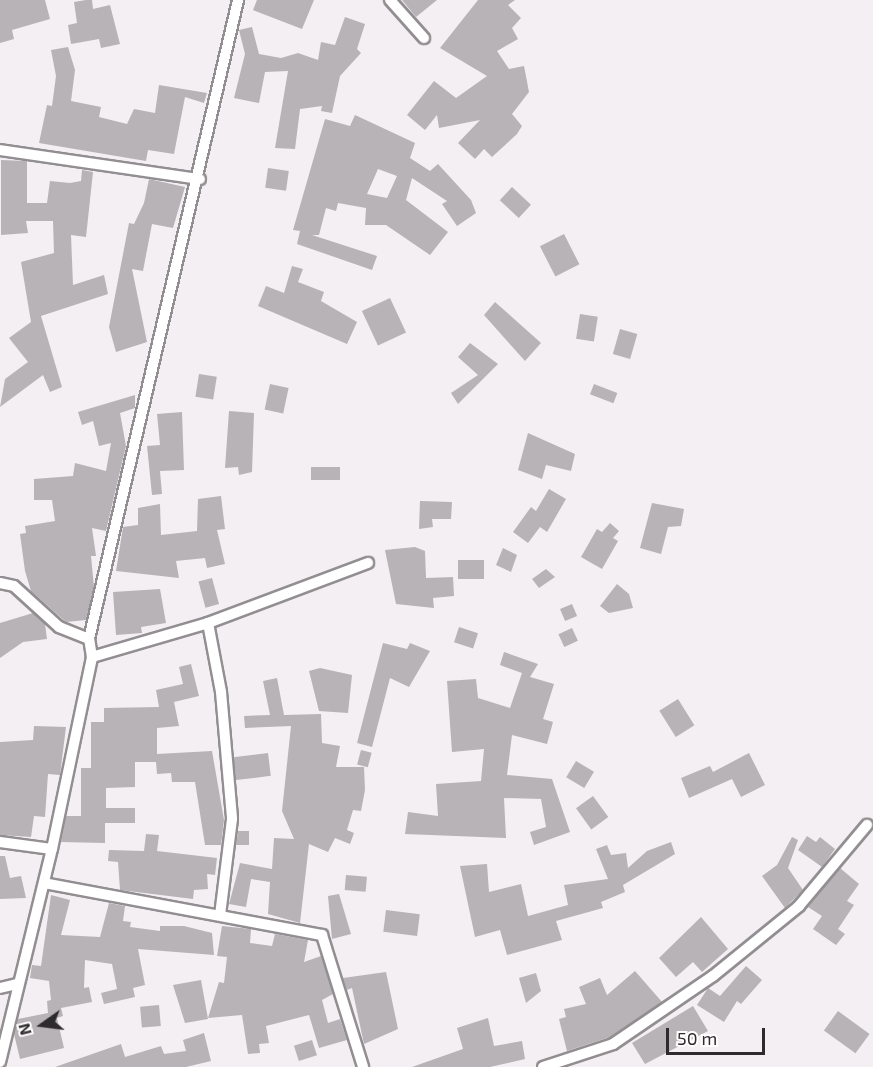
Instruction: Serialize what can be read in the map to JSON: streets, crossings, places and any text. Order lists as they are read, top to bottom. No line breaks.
{"scale_bar":"50 m","north":"left"}
